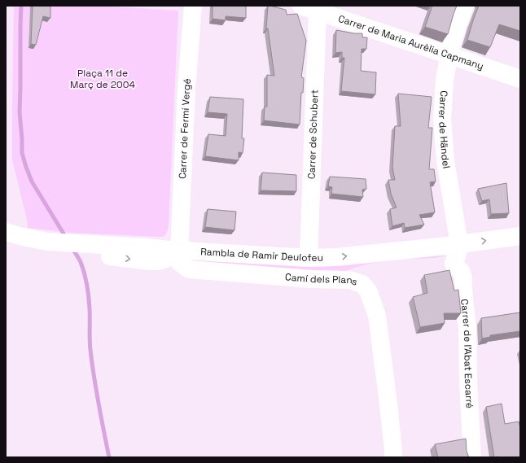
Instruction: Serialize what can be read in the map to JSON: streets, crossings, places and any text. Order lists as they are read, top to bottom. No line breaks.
{"streets":{"street":["Carrer de Maria Aurèlia Capmany","Carrer de Fermí Vergé","Carrer de Händel","Carrer de Schubert","Rambla de Ramir Deulofeu","Camí dels Plans","Carrer de l'Abat Escarré"]},"crossings":[["Carrer de Maria Aurèlia Capmany","Carrer de Händel"],["Carrer de Maria Aurèlia Capmany","Carrer de Schubert"],["Carrer de Fermí Vergé","Rambla de Ramir Deulofeu"],["Carrer de Fermí Vergé","Camí dels Plans"],["Carrer de Händel","Rambla de Ramir Deulofeu"],["Carrer de Händel","Carrer de l'Abat Escarré"],["Carrer de Schubert","Rambla de Ramir Deulofeu"],["Rambla de Ramir Deulofeu","Camí dels Plans"],["Rambla de Ramir Deulofeu","Carrer de l'Abat Escarré"]],"one_way":["Rambla de Ramir Deulofeu"],"parks":["Plaça 11 de Març de 2004"]}
